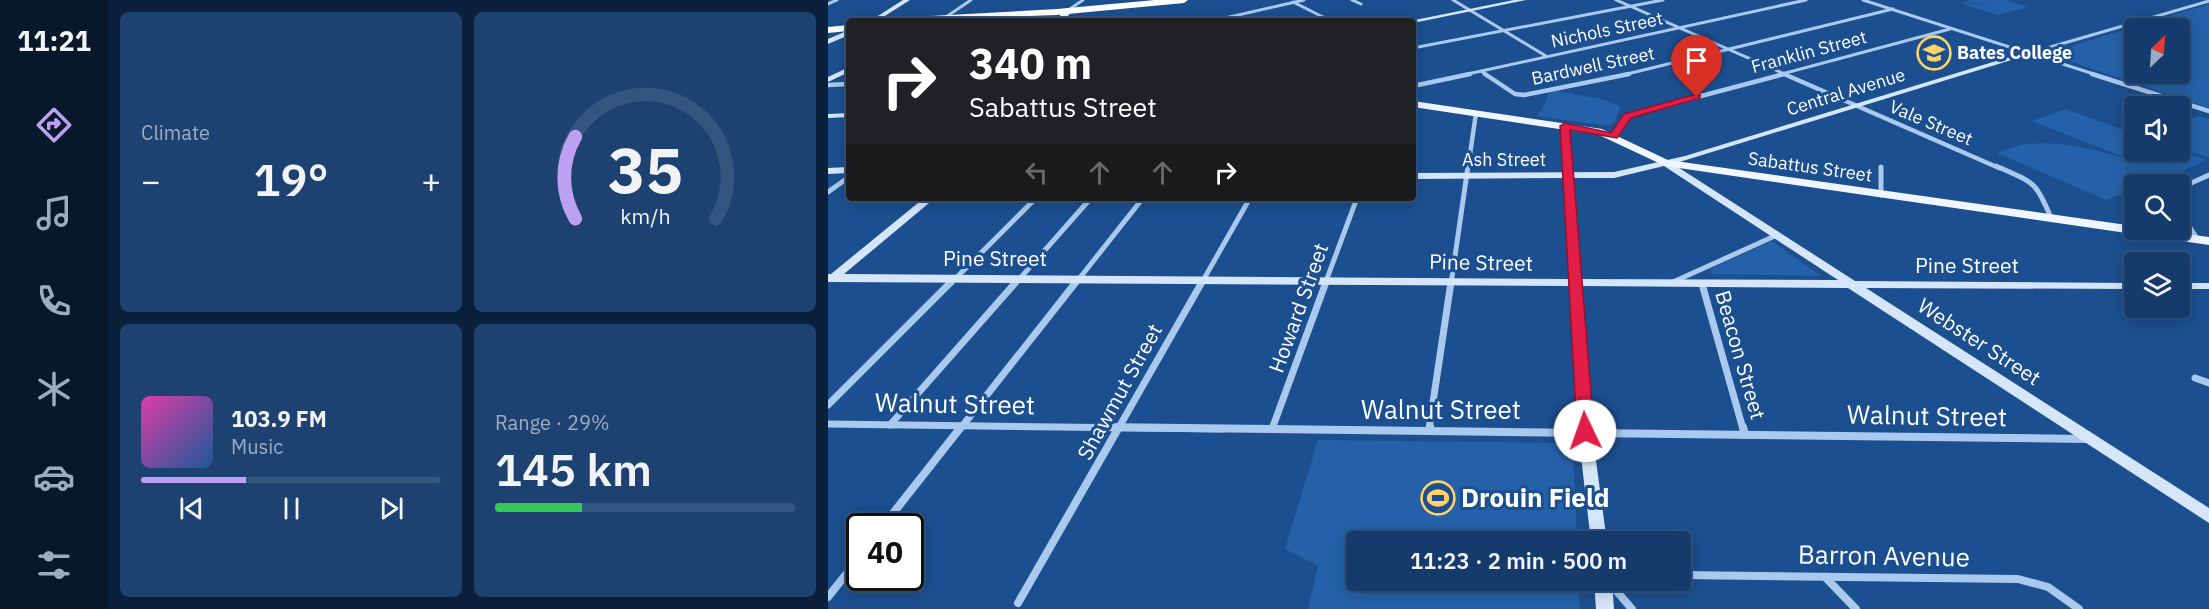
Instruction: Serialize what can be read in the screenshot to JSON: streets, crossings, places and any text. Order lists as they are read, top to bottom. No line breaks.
{"streets":{"main road":["Sabattus Street"],"street":["Nichols Street","Franklin Street","Bardwell Street","Central Avenue","Vale Street","Ash Street","Pine Street","Howard Street","Webster Street","Beacon Street","Shawmut Street","Walnut Street","Barron Avenue"]},"crossings":[["Nichols Street","Bardwell Street"],["Nichols Street","Vale Street"],["Franklin Street","Vale Street"],["Franklin Street","Sabattus Street"],["Bardwell Street","Vale Street"],["Central Avenue","Vale Street"],["Central Avenue","Ash Street"],["Central Avenue","Sabattus Street"],["Central Avenue","Webster Street"],["Vale Street","Sabattus Street"],["Ash Street","Sabattus Street"],["Ash Street","Webster Street"],["Sabattus Street","Webster Street"],["Pine Street","Howard Street"],["Pine Street","Webster Street"],["Pine Street","Beacon Street"],["Pine Street","Shawmut Street"],["Howard Street","Walnut Street"],["Webster Street","Walnut Street"],["Beacon Street","Walnut Street"],["Shawmut Street","Walnut Street"]],"places":{"school or university":["Bates College"],"sports":["Drouin Field"]},"north":"top right","page":{"tabs":"11:21","tile":["Climate",["Range · 29%","145 km"]],"turn":["340 m","Sabattus Street"],"heat":["−","19°","+"],"song":["103.9 FM","Music"],"limit":"40","trip":"11:23 · 2 min · 500 m","gauge":["35","km/h"]}}
